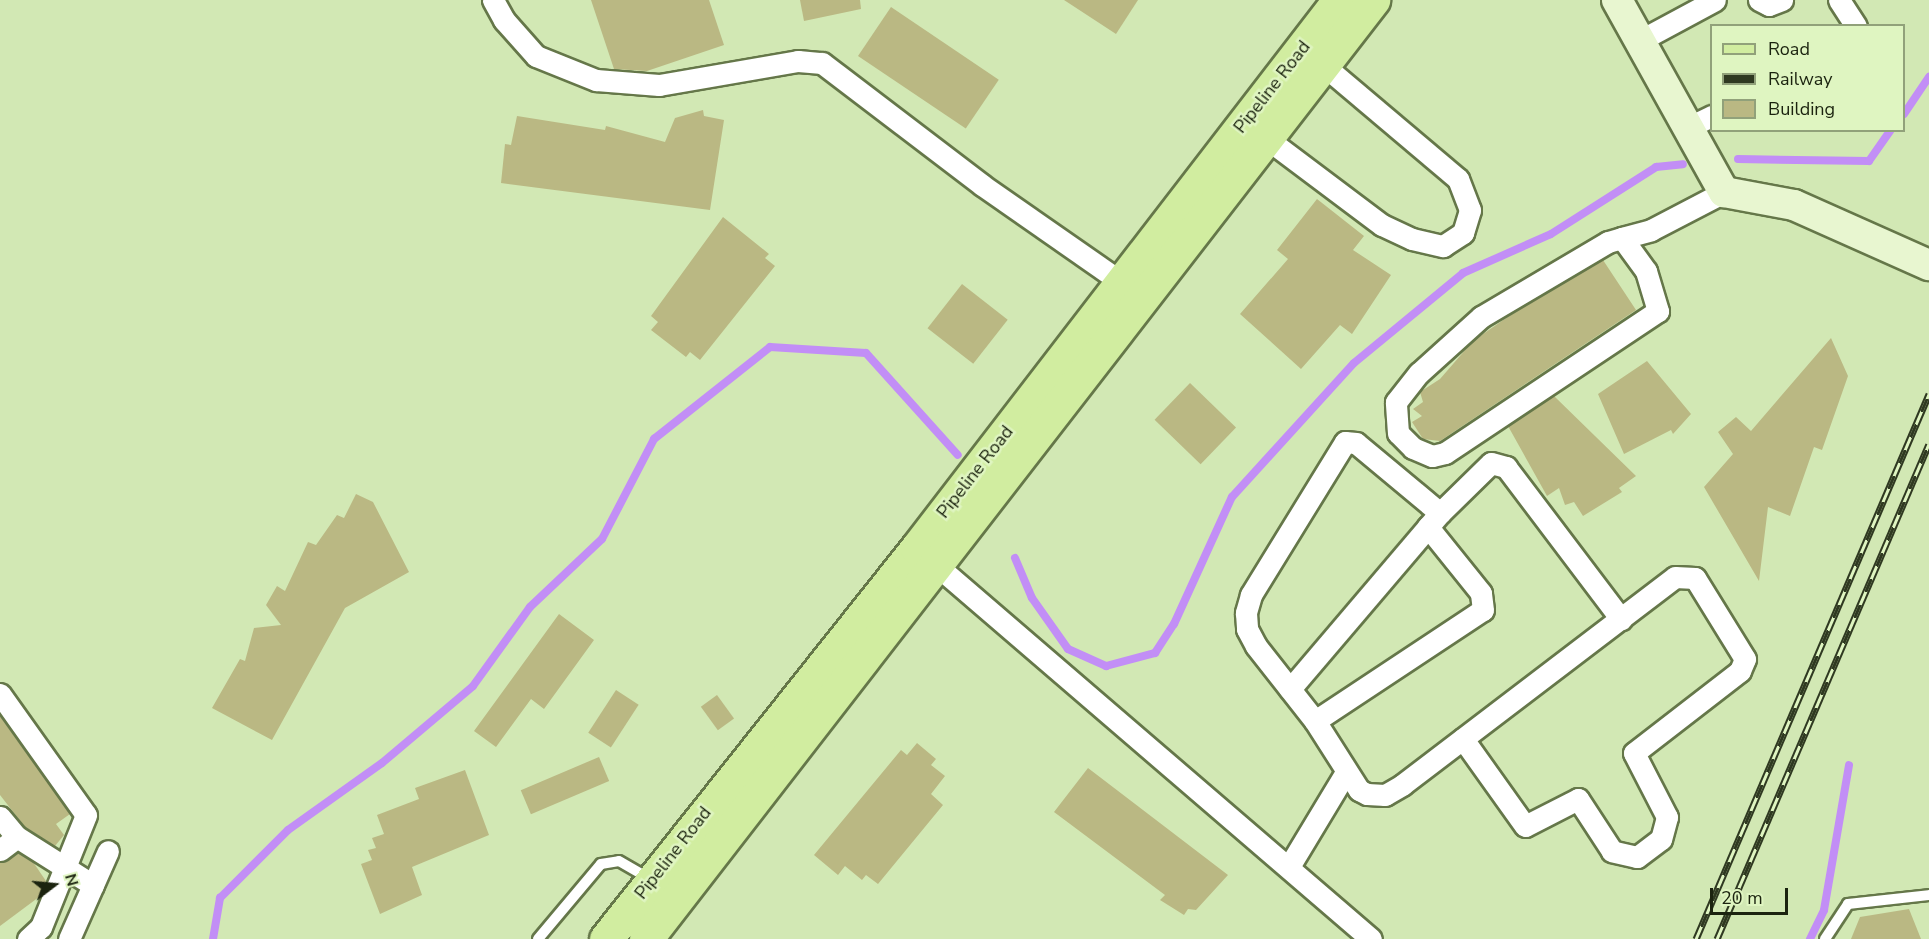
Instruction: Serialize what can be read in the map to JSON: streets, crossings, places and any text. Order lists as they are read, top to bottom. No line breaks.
{"streets":{"main road":["Pipeline Road"]},"legend":["Road","Railway","Building"],"scale_bar":"20 m","north":"right"}
